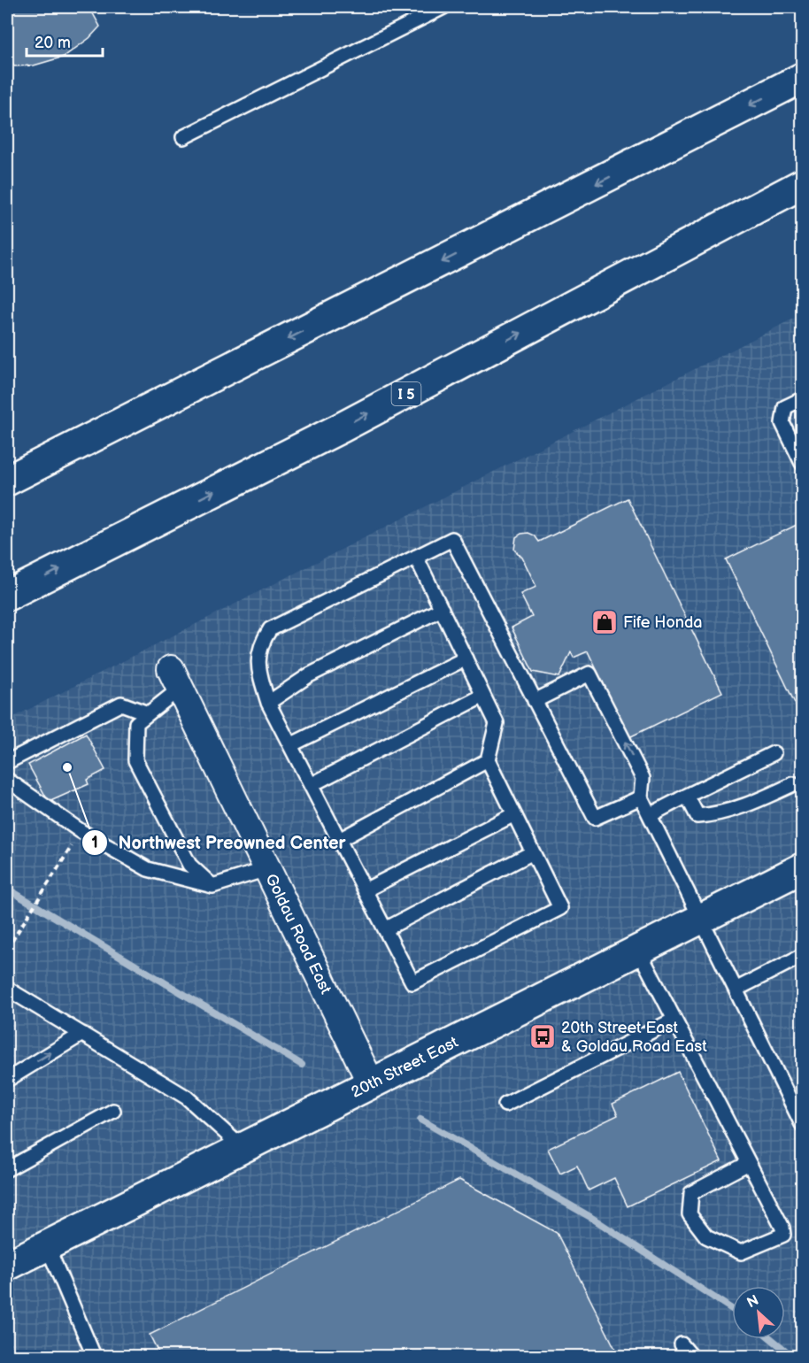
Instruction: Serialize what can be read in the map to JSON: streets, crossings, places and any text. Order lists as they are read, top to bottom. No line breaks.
{"streets":{"main road":["I 5","20th Street East"],"street":["Goldau Road East"]},"crossings":[["Goldau Road East","20th Street East"]],"places":{"shop":["Fife Honda"],"other":["Northwest Preowned Center"],"bus stop":["20th Street East & Goldau Road East"]},"scale_bar":"20 m","north":"top left"}
